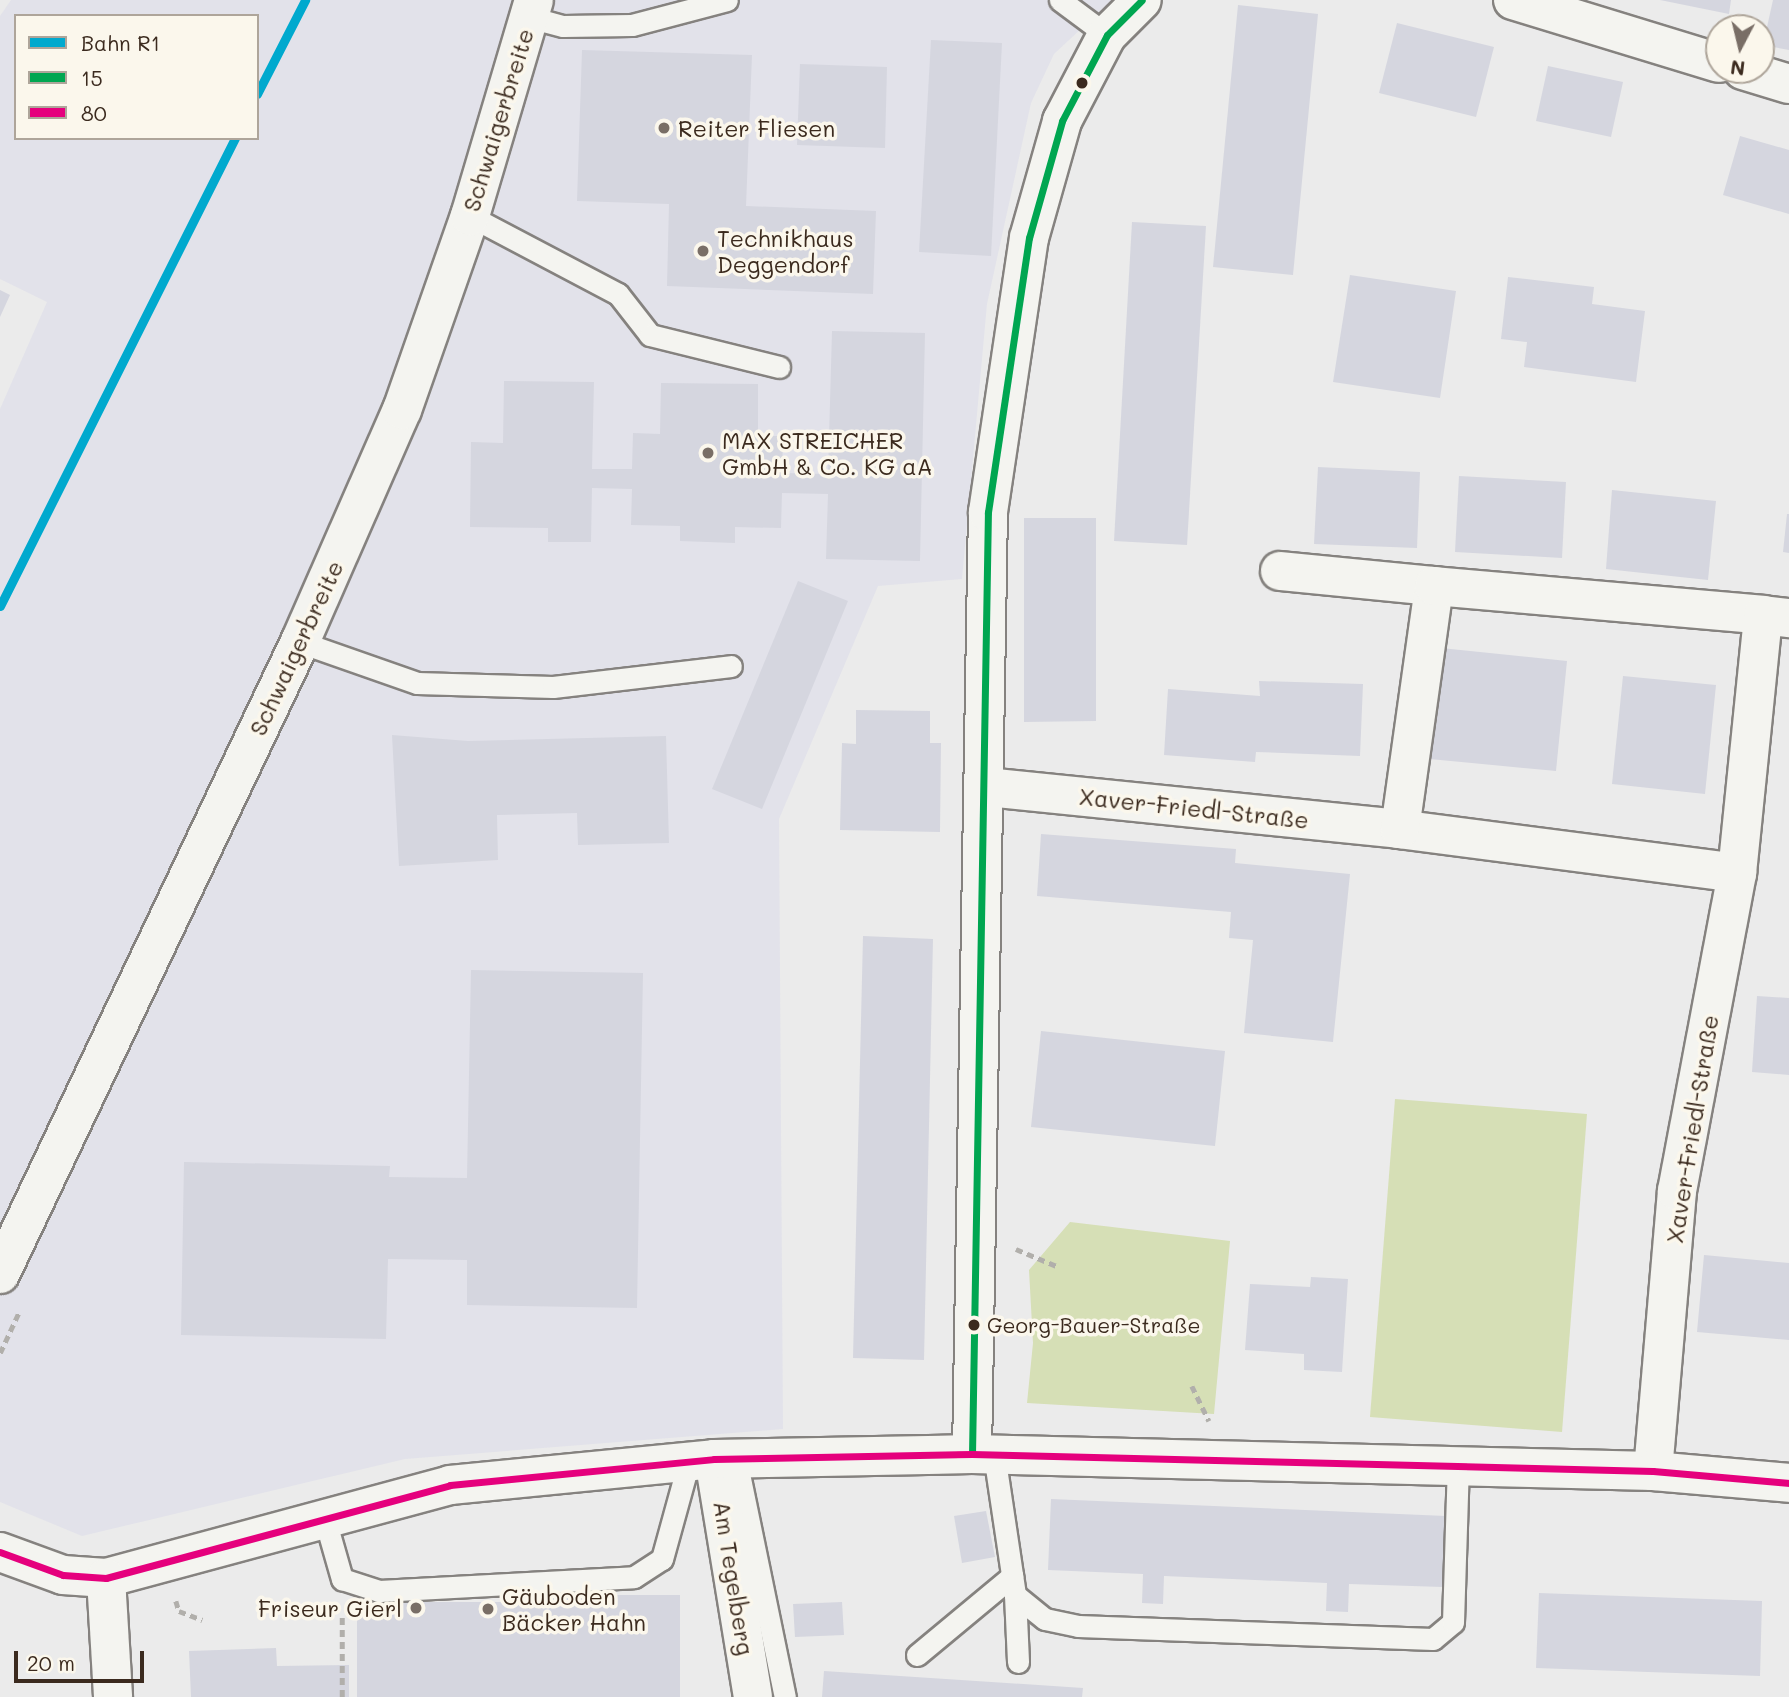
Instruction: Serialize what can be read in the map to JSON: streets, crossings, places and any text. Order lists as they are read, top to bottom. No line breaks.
{"streets":{"street":["Schwaigerbreite","Xaver-Friedl-Straße","Am Tegelberg"]},"places":["Reiter Fliesen","Technikhaus Deggendorf","MAX STREICHER GmbH & Co. KG aA","Georg-Bauer-Straße","Friseur Gierl","Gäuboden Bäcker Hahn"],"lines":["rail line R1","transit line 15","transit line 80"],"legend":["Bahn R1","15","80"],"scale_bar":"20 m","north":"bottom"}
